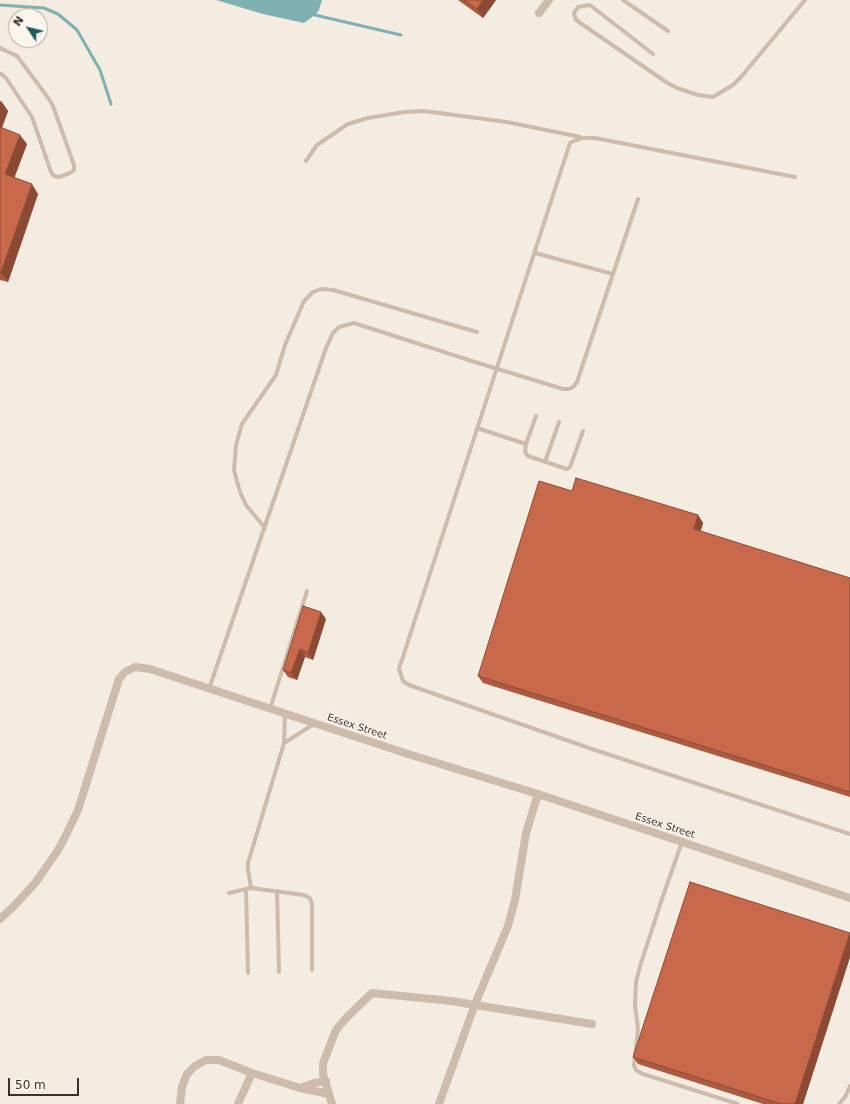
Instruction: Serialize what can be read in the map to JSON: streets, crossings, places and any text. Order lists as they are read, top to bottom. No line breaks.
{"streets":{"street":["Essex Street"]},"scale_bar":"50 m","north":"top left"}
